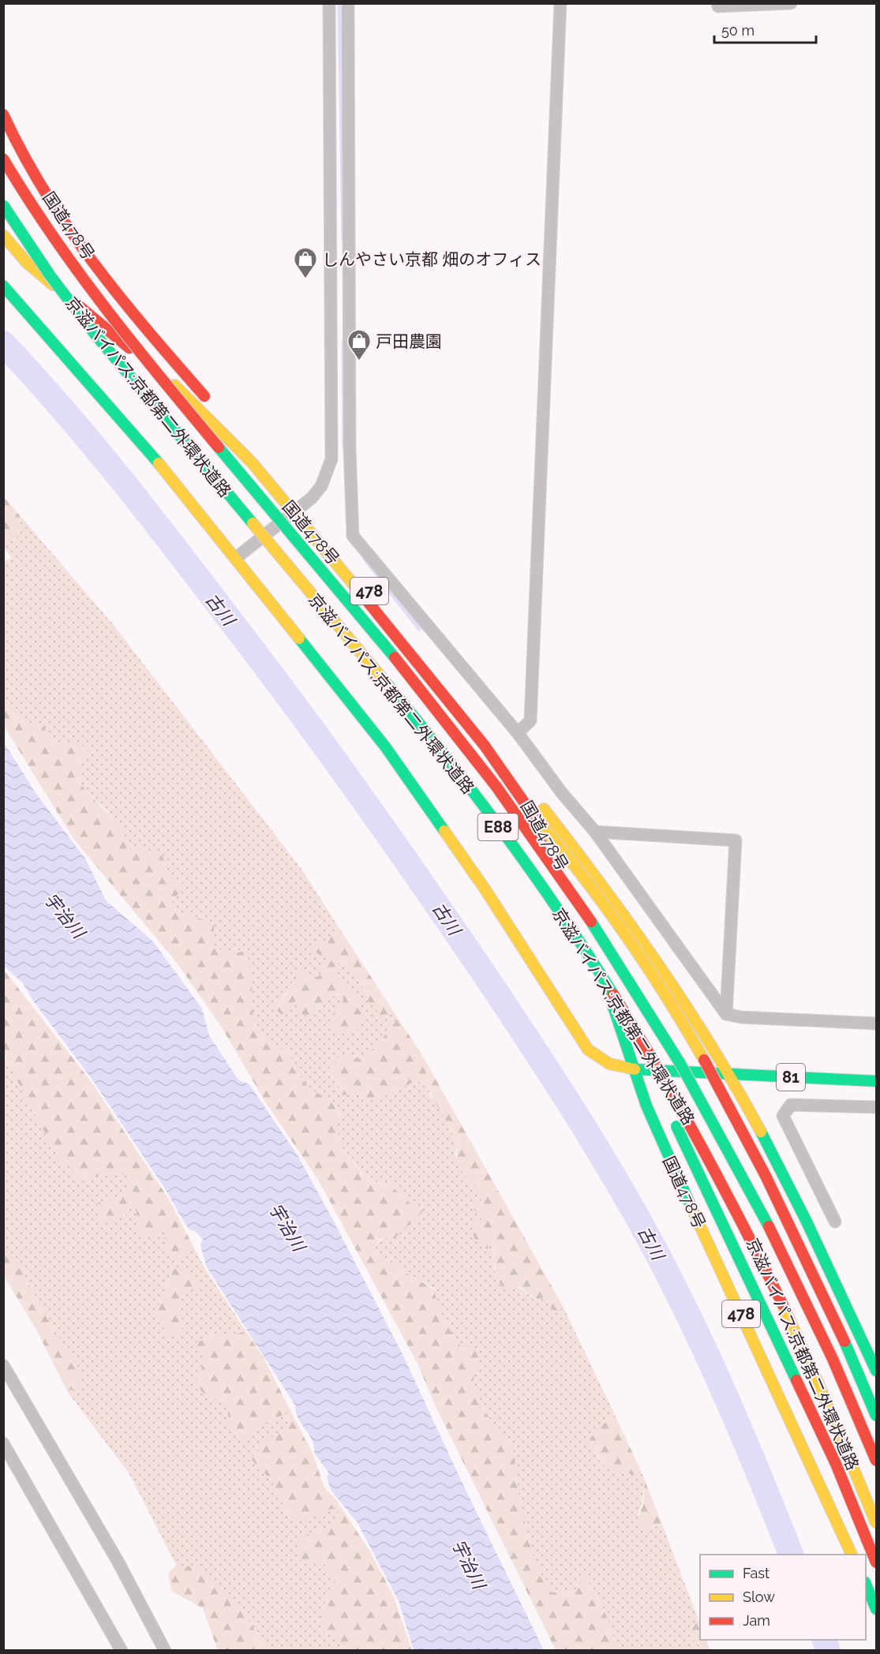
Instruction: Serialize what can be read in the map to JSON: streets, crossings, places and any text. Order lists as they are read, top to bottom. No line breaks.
{"streets":{"main road":["国道478号","京滋バイパス;京都第二外環状道路","478","E88","81"]},"crossings":[["国道478号","81"]],"water":["古川","宇治川"],"places":{"shop":["しんやさい京都 畑のオフィス","戸田農園"]},"legend":["Fast","Slow","Jam"],"scale_bar":"50 m"}
